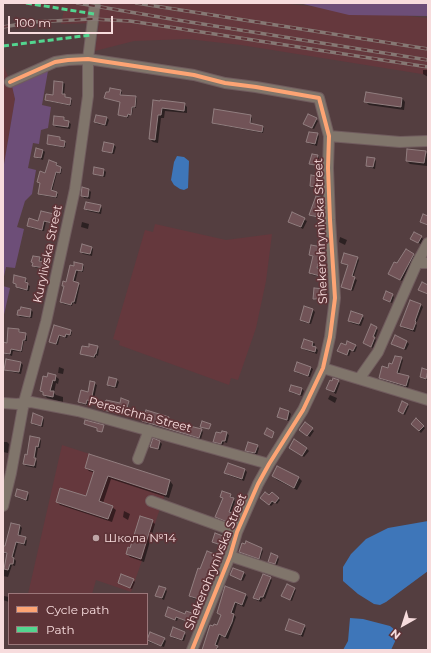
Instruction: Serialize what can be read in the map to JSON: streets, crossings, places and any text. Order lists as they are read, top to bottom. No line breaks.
{"streets":{"street":["Shekerohrynivska Street","Kurylivska Street","Peresichna Street"]},"crossings":[["Shekerohrynivska Street","Kurylivska Street"],["Shekerohrynivska Street","Peresichna Street"],["Kurylivska Street","Peresichna Street"]],"places":["Школа №14"],"legend":["Cycle path","Path"],"scale_bar":"100 m","north":"bottom left"}
